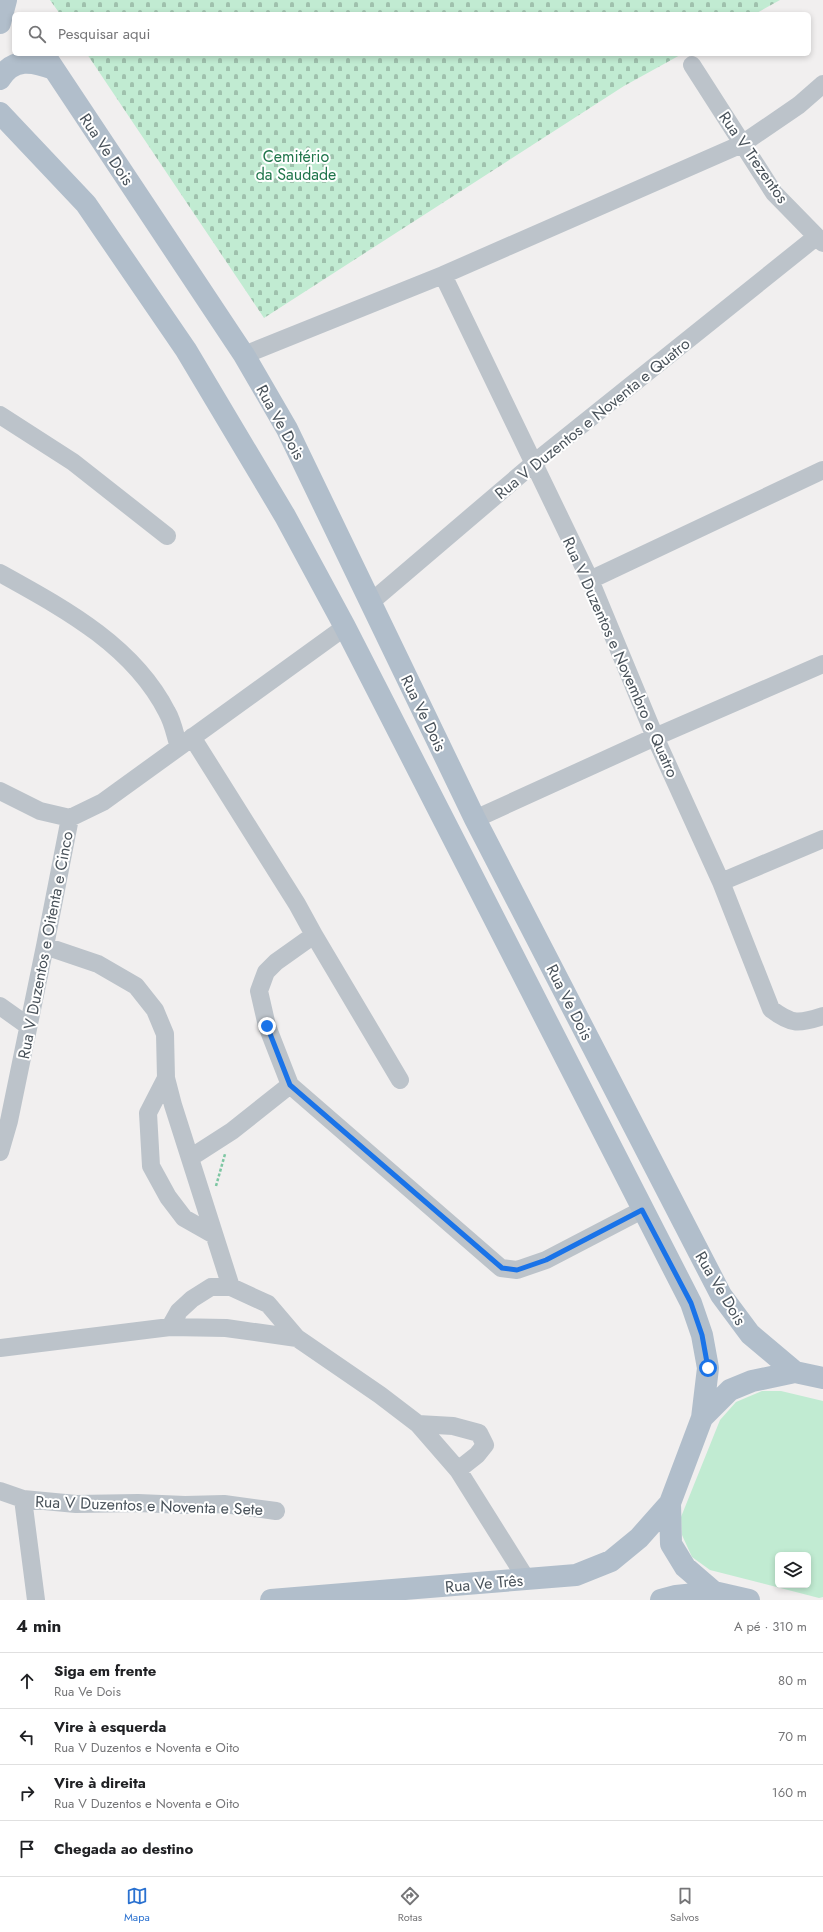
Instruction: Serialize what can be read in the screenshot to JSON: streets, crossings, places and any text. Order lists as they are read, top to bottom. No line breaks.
{"streets":{"main road":["Rua Ve Dois","Rua Ve Três"],"street":["Rua V Trezentos","Rua V Duzentos e Noventa e Quatro","Rua V Duzentos e Novembro e Quatro","Rua V Duzentos e Oitenta e Cinco","Rua V Duzentos e Noventa e Sete"]},"crossings":[["Rua Ve Dois","Rua V Duzentos e Noventa e Quatro"],["Rua Ve Dois","Rua V Duzentos e Oitenta e Cinco"],["Rua V Trezentos","Rua V Duzentos e Noventa e Quatro"],["Rua V Duzentos e Noventa e Quatro","Rua V Duzentos e Novembro e Quatro"]],"parks":["Cemitério da Saudade"],"page":{"search":"Pesquisar aqui","heading":["4 min","A pé · 310 m"],"list":[["Siga em frente","Rua Ve Dois","80 m"],["Vire à esquerda","Rua V Duzentos e Noventa e Oito","70 m"],["Vire à direita","Rua V Duzentos e Noventa e Oito","160 m"],"Chegada ao destino"],"nav":["Mapa","Rotas","Salvos"]}}
